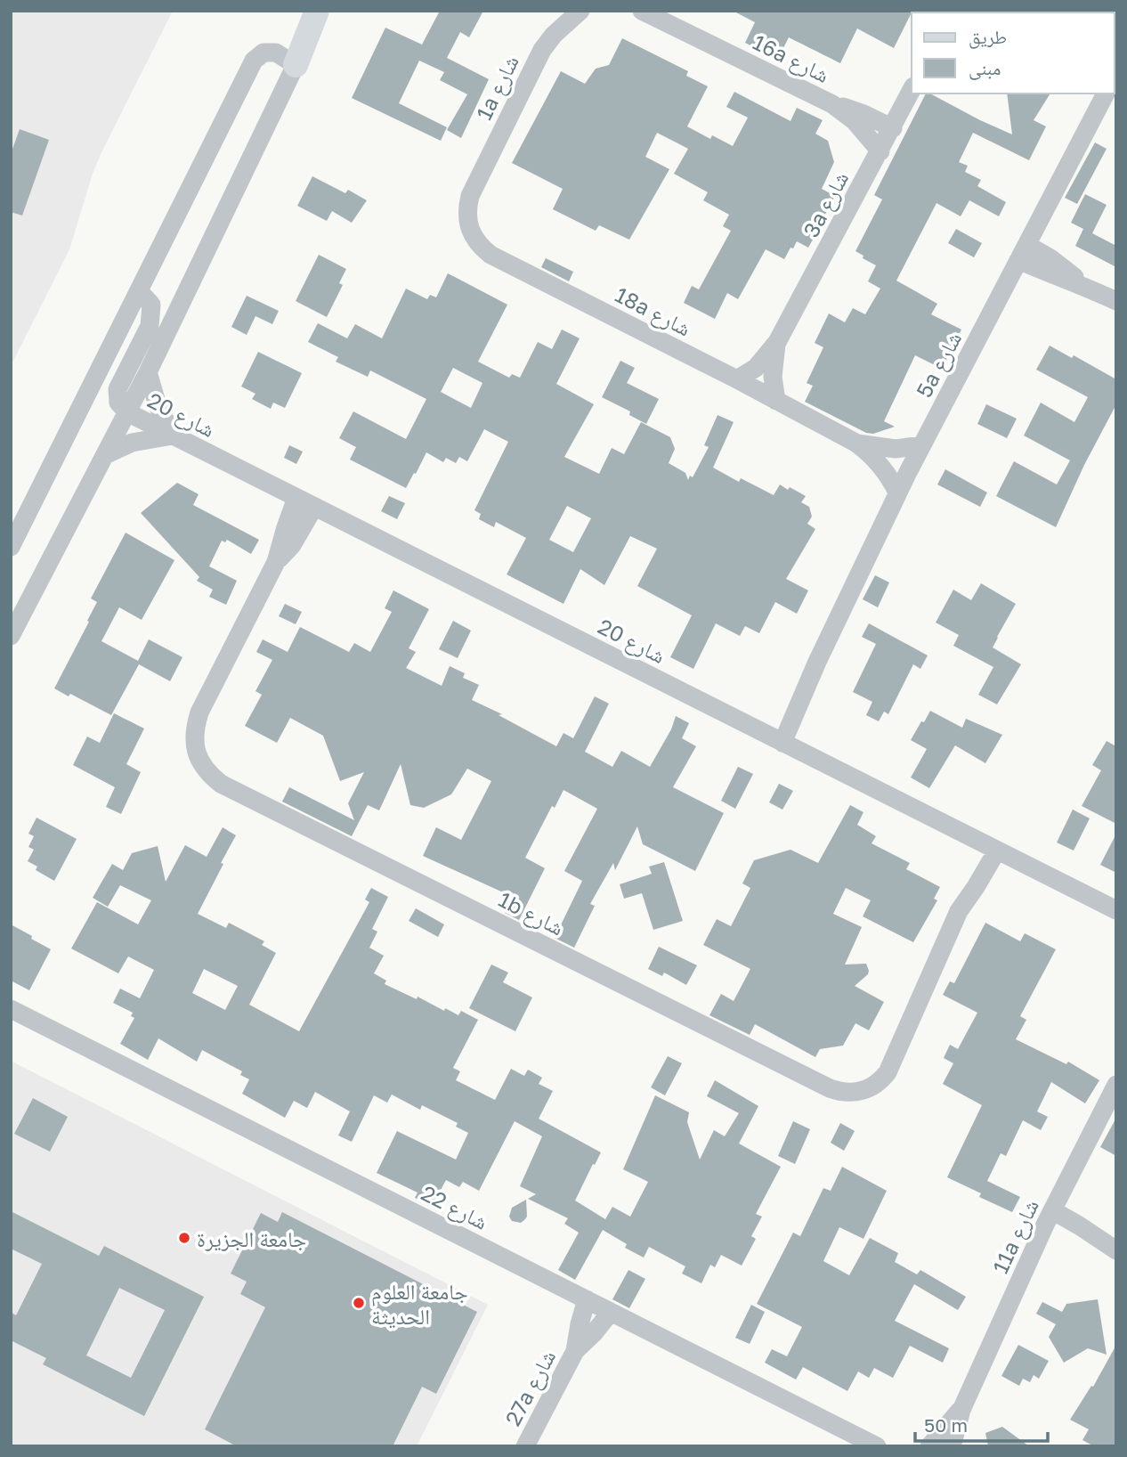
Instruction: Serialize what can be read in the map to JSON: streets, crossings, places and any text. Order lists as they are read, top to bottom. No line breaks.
{"streets":{"street":["16a شارع","1a شارع","3a شارع","18a شارع","5a شارع","شارع 20","1b شارع","شارع 22","11a شارع","27a شارع"]},"crossings":[["16a شارع","3a شارع"],["1a شارع","18a شارع"],["3a شارع","18a شارع"],["18a شارع","5a شارع"],["5a شارع","شارع 20"],["شارع 20","1b شارع"],["شارع 22","27a شارع"]],"places":["جامعة الجزيرة","جامعة العلوم الحديثة"],"legend":["طريق","مبنى"],"scale_bar":"50 m"}
